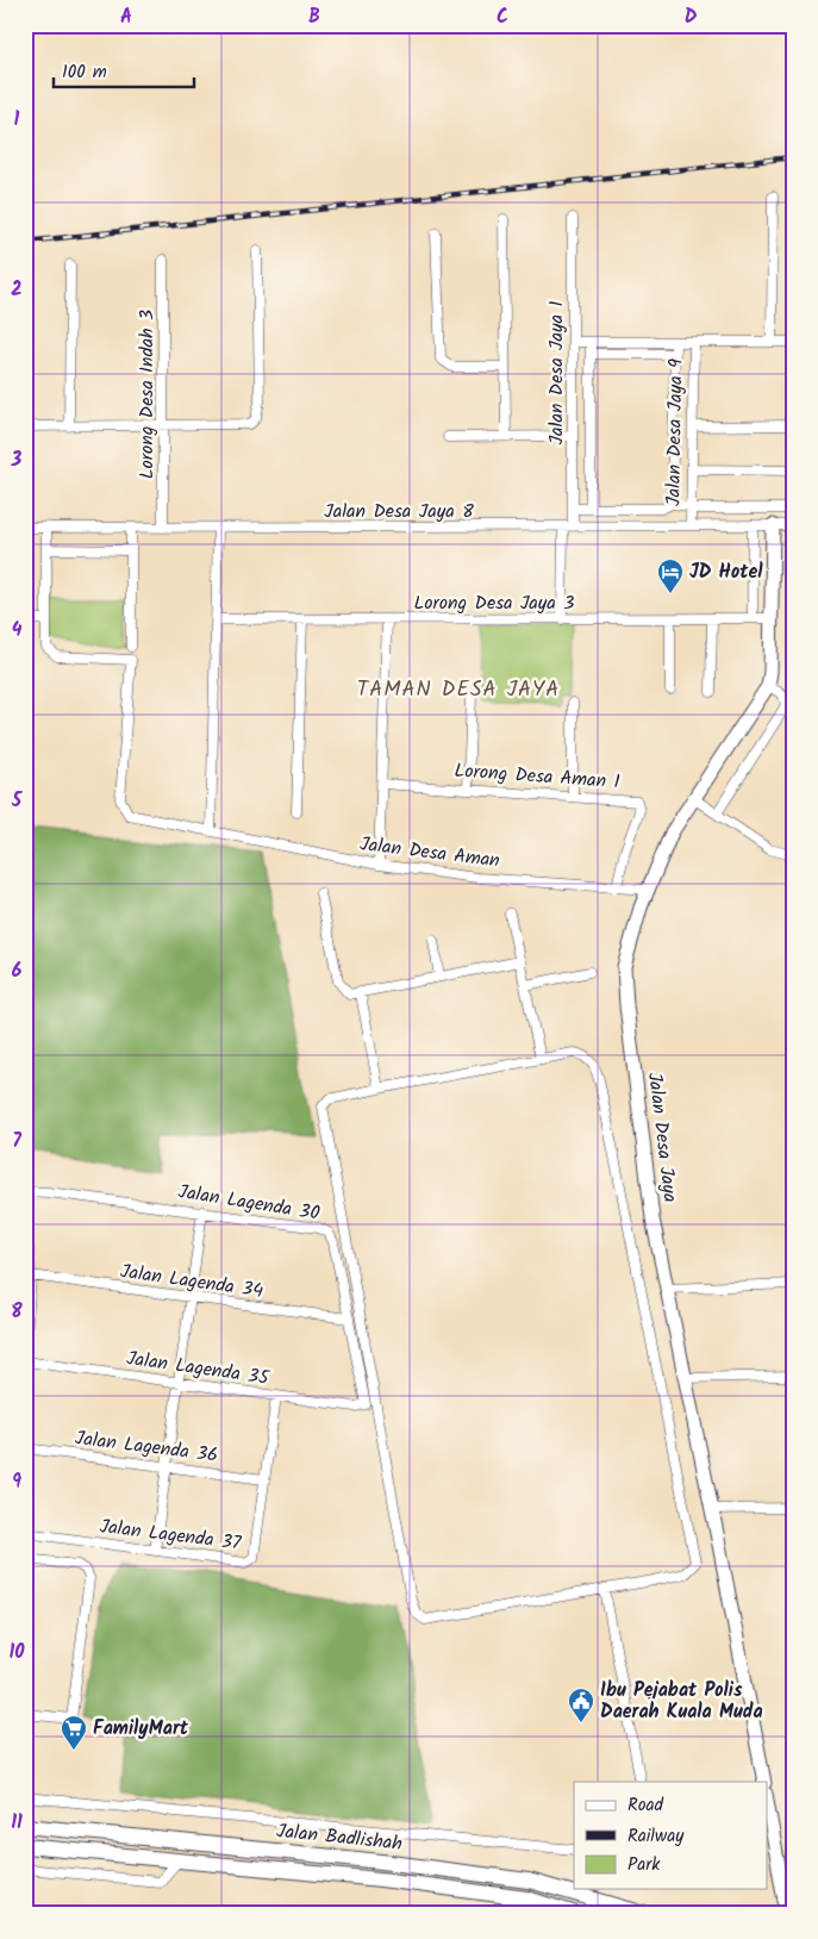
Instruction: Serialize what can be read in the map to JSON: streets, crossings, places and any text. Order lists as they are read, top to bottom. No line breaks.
{"streets":{"main road":["Jalan Badlishah"],"street":["Jalan Desa Jaya 1","Lorong Desa Indah 3","Jalan Desa Jaya 9","Jalan Desa Jaya 8","Lorong Desa Jaya 3","Lorong Desa Aman 1","Jalan Desa Aman","Jalan Desa Jaya","Jalan Lagenda 30","Jalan Lagenda 34","Jalan Lagenda 35","Jalan Lagenda 36","Jalan Lagenda 37"]},"crossings":[["Jalan Desa Jaya 1","Jalan Desa Jaya 8"],["Jalan Desa Jaya 1","Lorong Desa Jaya 3"],["Lorong Desa Indah 3","Jalan Desa Jaya 8"],["Jalan Desa Jaya 9","Jalan Desa Jaya 8"],["Lorong Desa Aman 1","Jalan Desa Aman"],["Jalan Desa Aman","Jalan Desa Jaya"],["Jalan Lagenda 30","Jalan Lagenda 34"],["Jalan Lagenda 30","Jalan Lagenda 35"],["Jalan Lagenda 35","Jalan Lagenda 37"],["Jalan Lagenda 36","Jalan Lagenda 37"]],"districts":["TAMAN DESA JAYA"],"places":{"hotel":["JD Hotel"],"public building":["Ibu Pejabat Polis Daerah Kuala Muda"],"supermarket":["FamilyMart"]},"legend":["Road","Railway","Park"],"scale_bar":"100 m","grid":{"columns":["A","B","C","D"],"rows":["1","2","3","4","5","6","7","8","9","10","11"]}}
